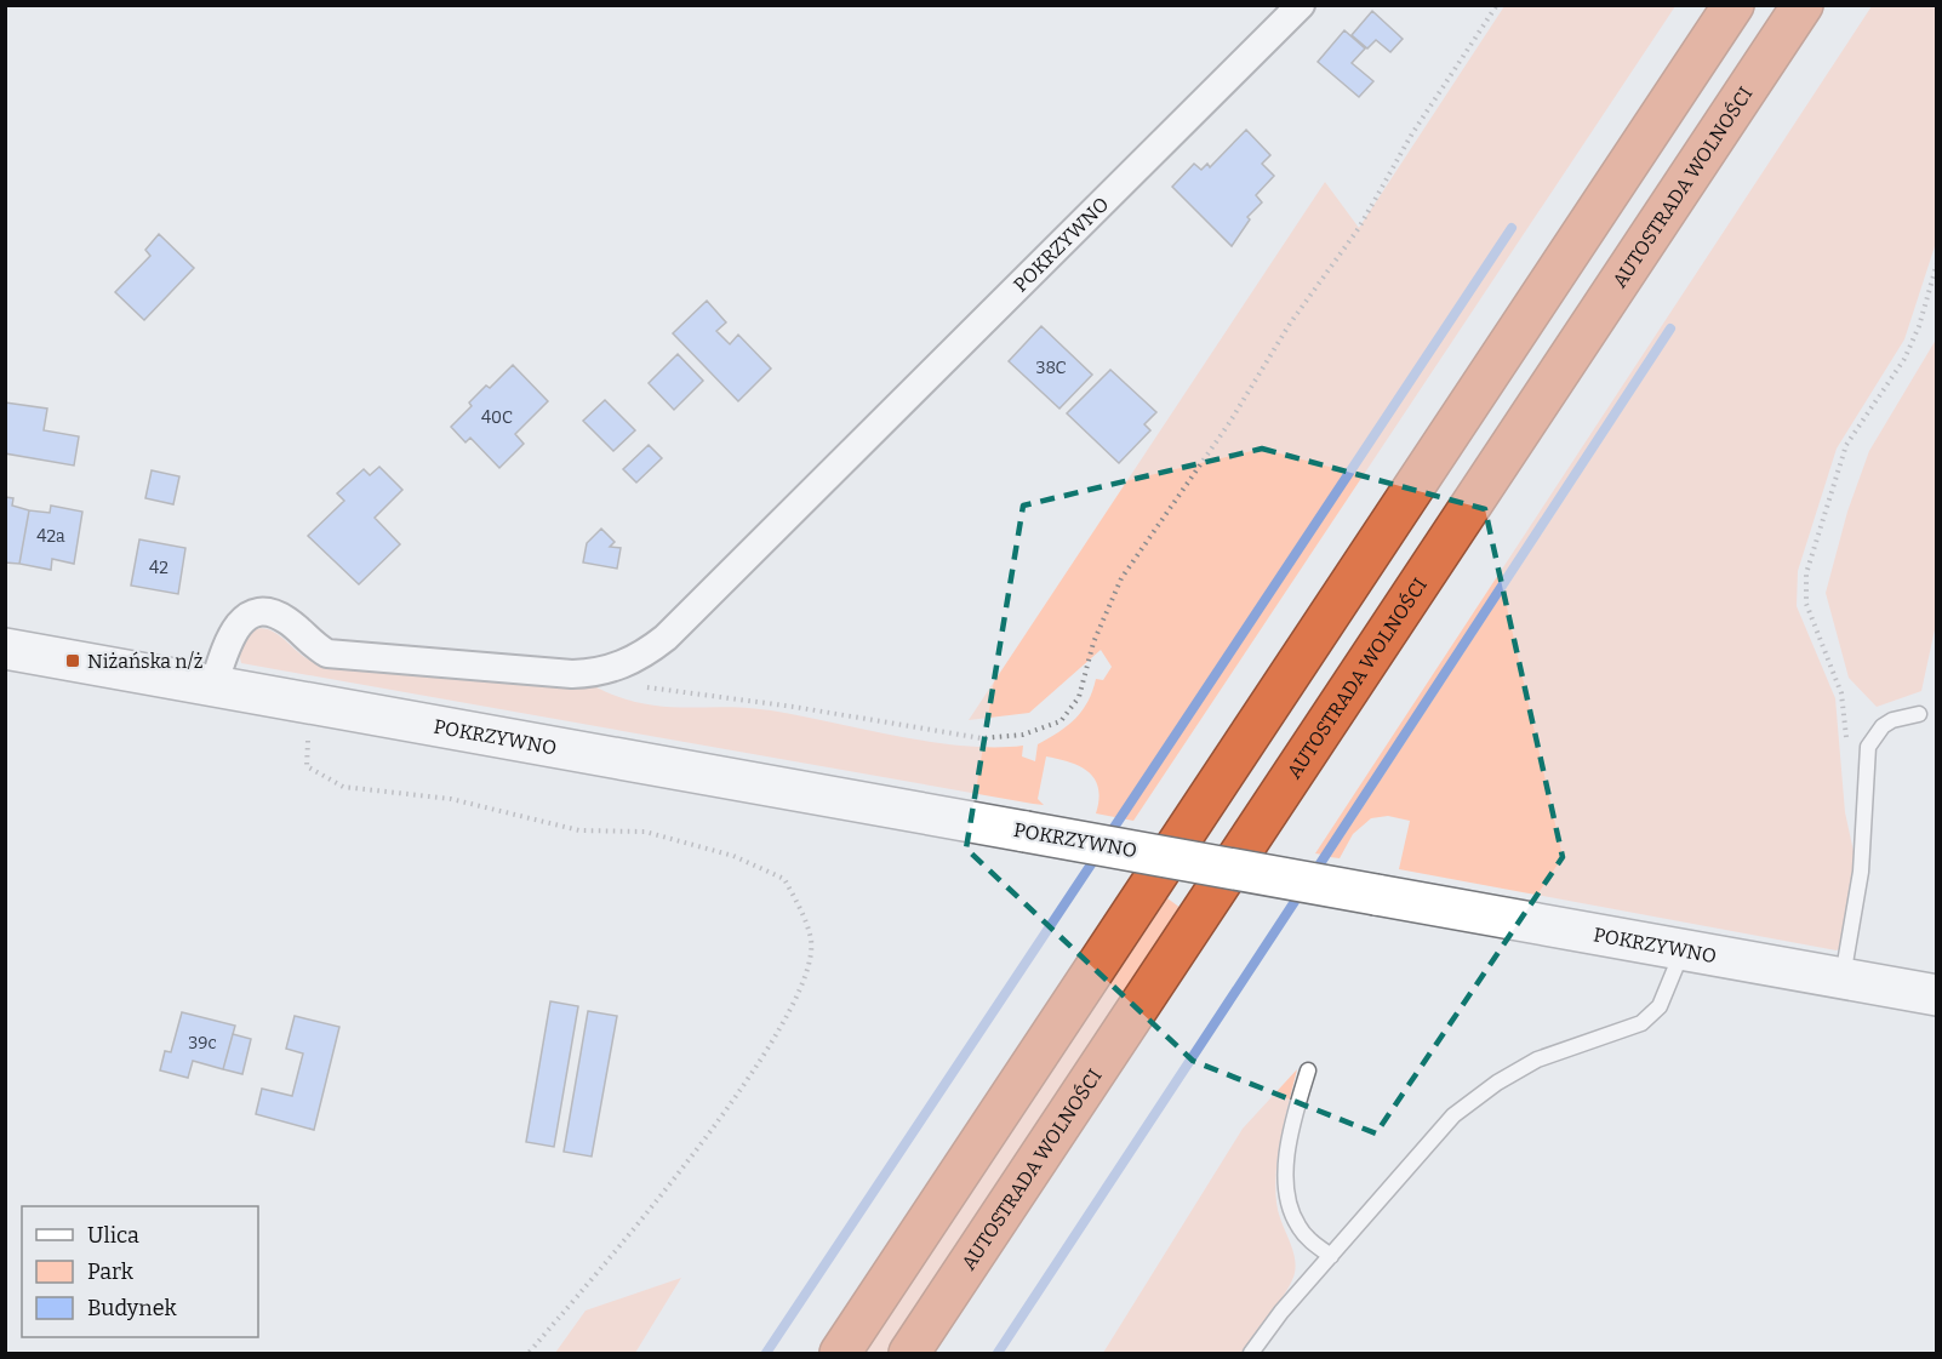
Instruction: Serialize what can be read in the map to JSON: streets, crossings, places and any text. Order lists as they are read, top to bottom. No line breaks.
{"streets":{"highway":["AUTOSTRADA WOLNOŚCI"],"street":["POKRZYWNO"]},"places":{"transit":["Niżańska n/ż"]},"house_numbers":["38C","40C","42a","42","39c"],"legend":["Ulica","Park","Budynek"]}
